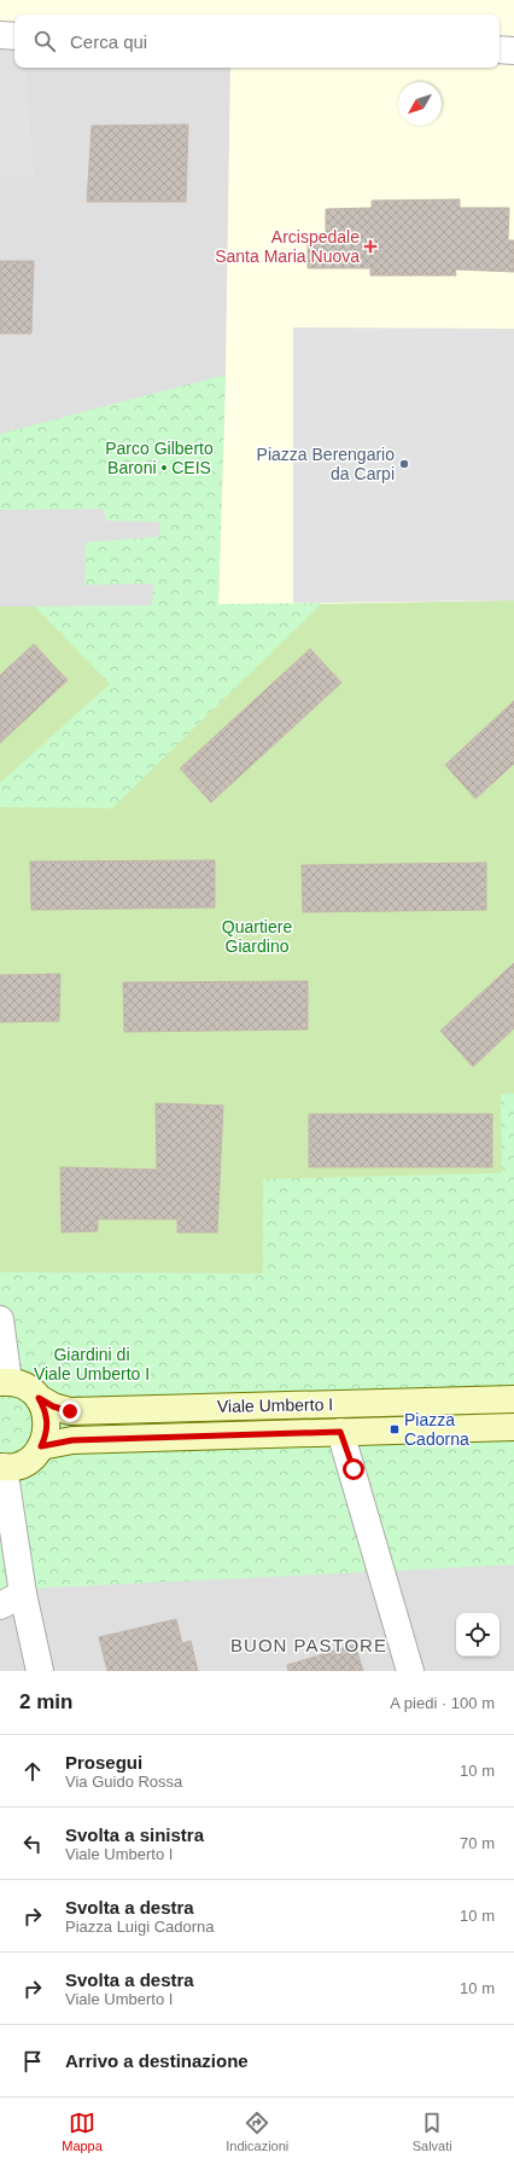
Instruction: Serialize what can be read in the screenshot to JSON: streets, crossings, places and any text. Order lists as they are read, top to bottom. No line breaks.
{"streets":{"main road":["Viale Umberto I"]},"districts":["BUON PASTORE"],"parks":["Parco Gilberto Baroni • CEIS","Quartiere Giardino","Giardini di Viale Umberto I"],"places":{"health":["Arcispedale Santa Maria Nuova"],"other":["Piazza Berengario da Carpi"],"transit":["Piazza Cadorna"]},"north":"bottom left","page":{"search":"Cerca qui","heading":["2 min","A piedi · 100 m"],"list":[["Prosegui","Via Guido Rossa","10 m"],["Svolta a sinistra","Viale Umberto I","70 m"],["Svolta a destra","Piazza Luigi Cadorna","10 m"],["Svolta a destra","Viale Umberto I","10 m"],"Arrivo a destinazione"],"nav":["Mappa","Indicazioni","Salvati"]}}
